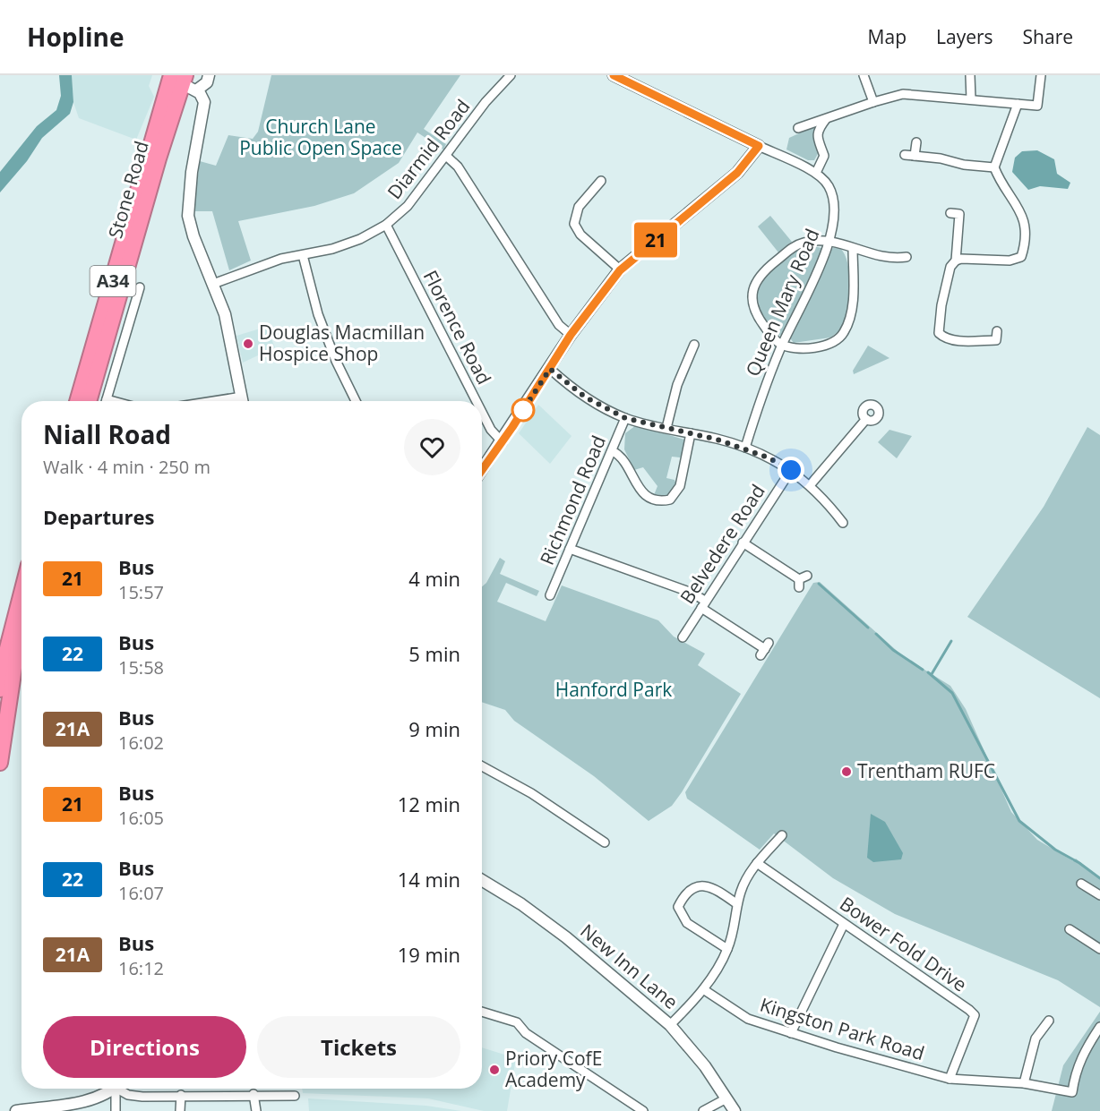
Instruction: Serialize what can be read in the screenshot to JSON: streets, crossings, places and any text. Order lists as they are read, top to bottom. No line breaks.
{"streets":{"highway":["Stone Road","A34"],"street":["Diarmid Road","Queen Mary Road","Florence Road","Richmond Road","Belvedere Road","Bower Fold Drive","New Inn Lane","Kingston Park Road"]},"crossings":[["Diarmid Road","Florence Road"],["Bower Fold Drive","Kingston Park Road"]],"parks":["Church Lane Public Open Space","Hanford Park"],"places":["Douglas Macmillan Hospice Shop","Trentham RUFC","Priory CofE Academy"],"lines":["bus line 21"],"page":{"header":"Hopline","nav":["Map","Layers","Share"],"on_map":"21","heading":[["Niall Road","Walk · 4 min · 250 m"],"Departures"],"list":[{"mark":"21","name":"Bus","note":"15:57","value":"4 min"},{"mark":"22","name":"Bus","note":"15:58","value":"5 min"},{"mark":"21A","name":"Bus","note":"16:02","value":"9 min"},{"mark":"21","name":"Bus","note":"16:05","value":"12 min"},{"mark":"22","name":"Bus","note":"16:07","value":"14 min"},{"mark":"21A","name":"Bus","note":"16:12","value":"19 min"}],"buttons":["Directions","Tickets"]}}
